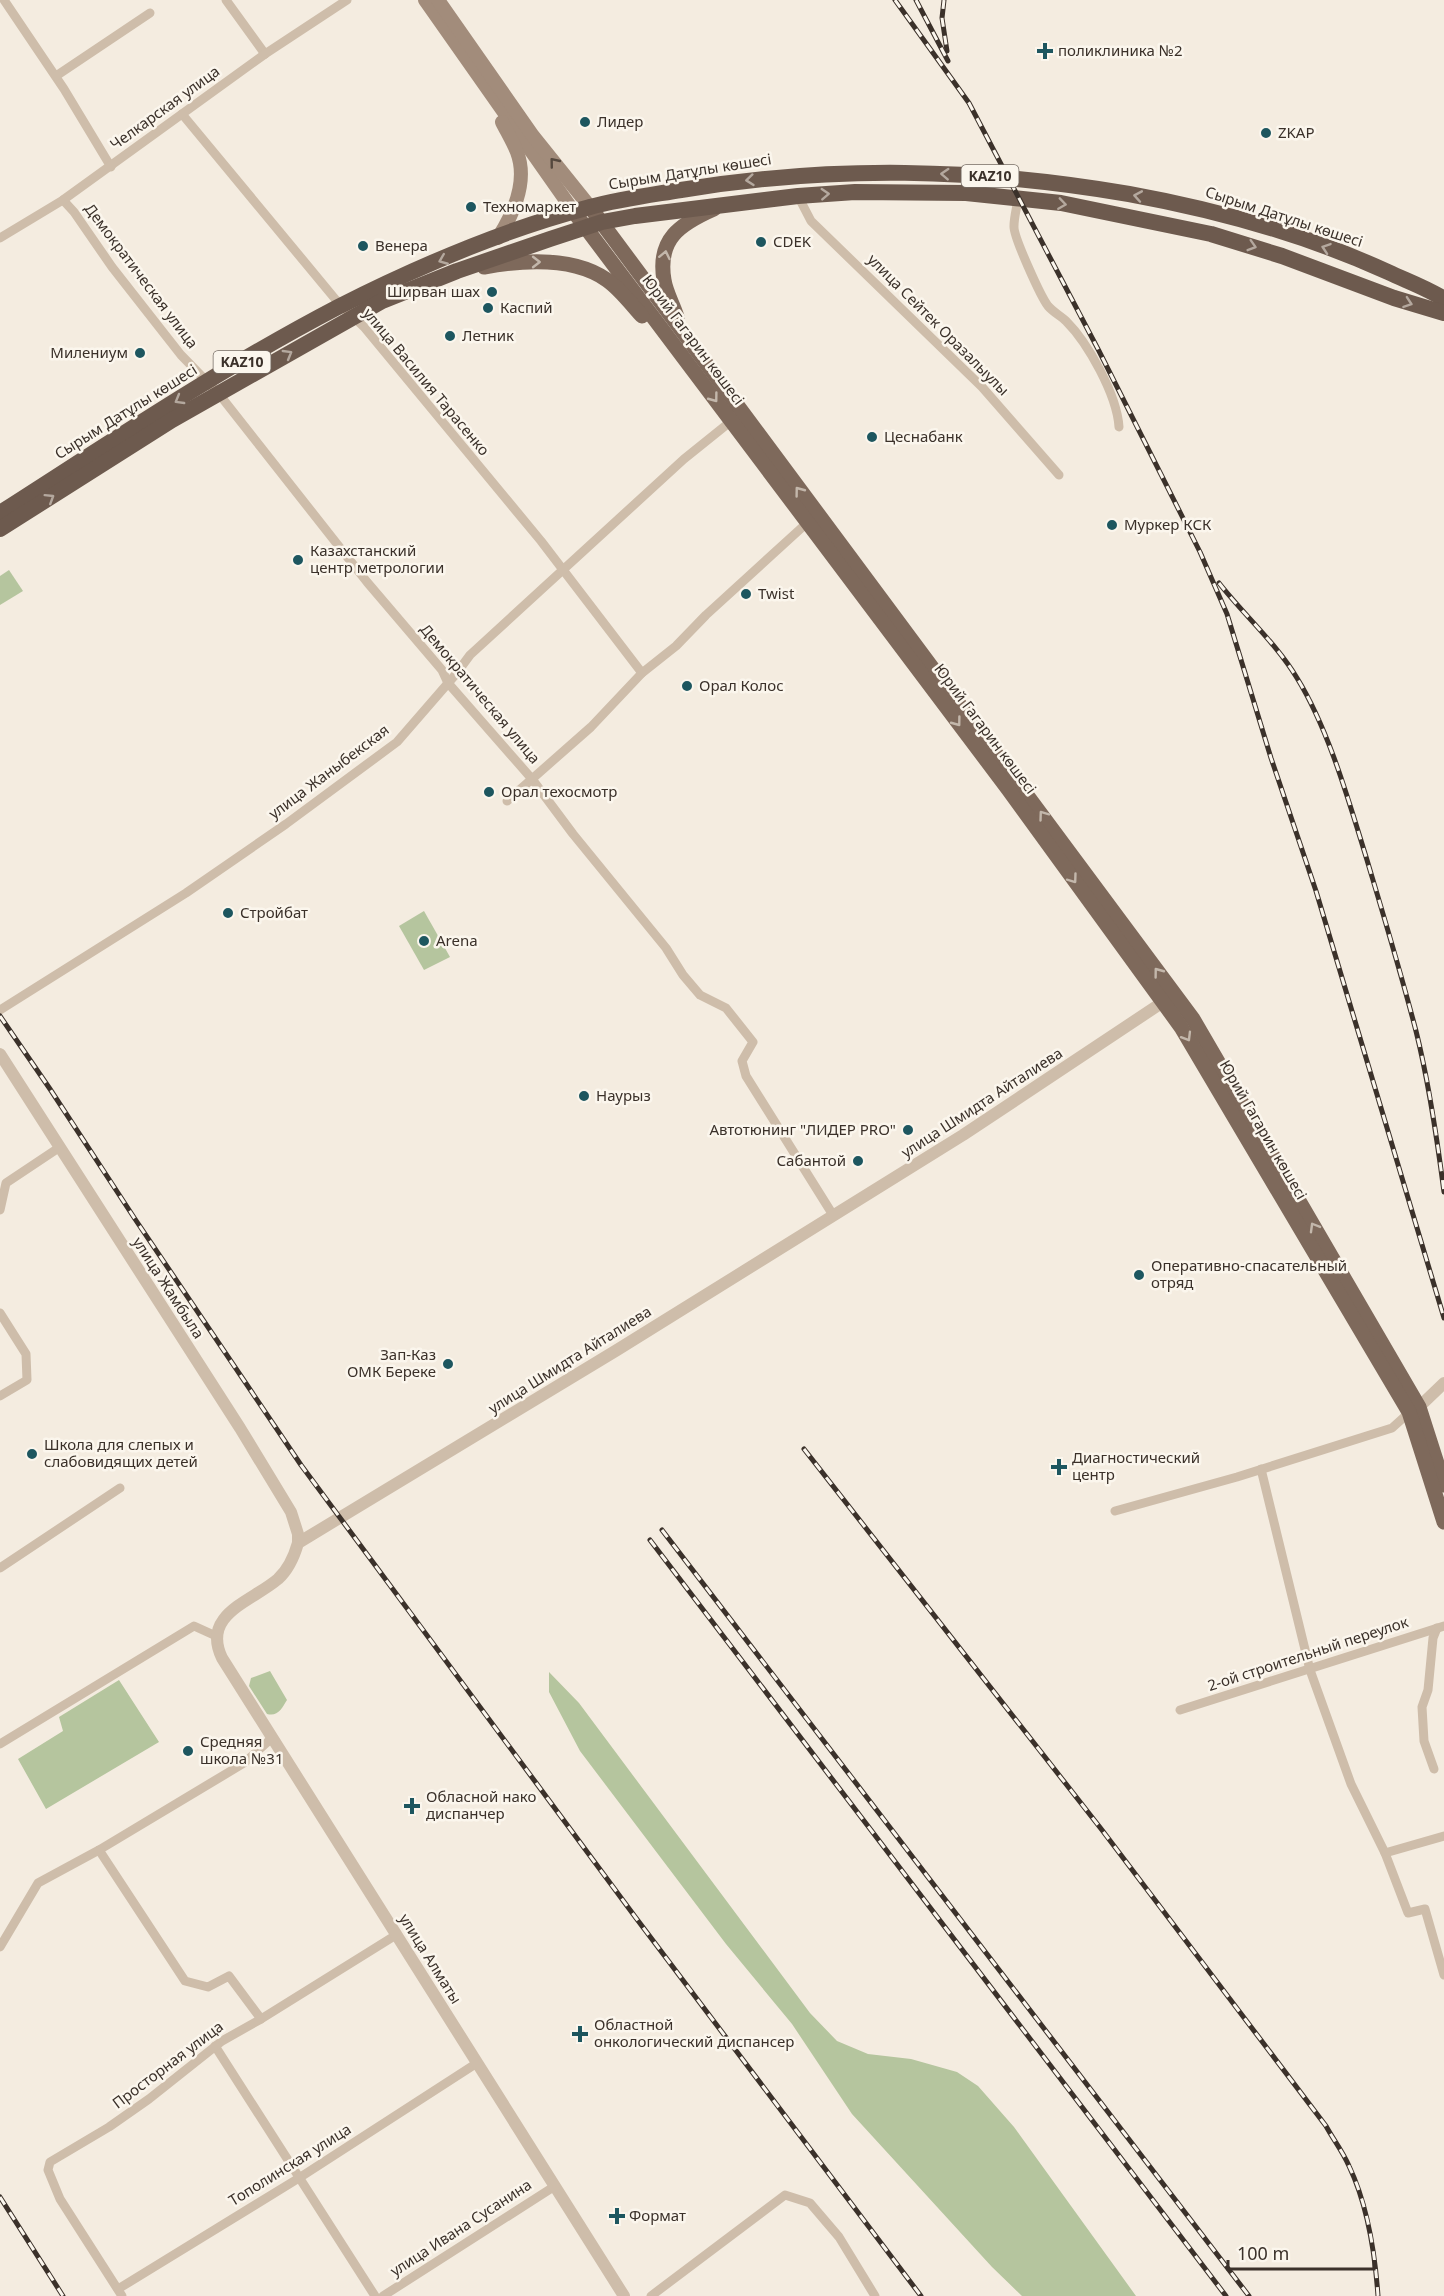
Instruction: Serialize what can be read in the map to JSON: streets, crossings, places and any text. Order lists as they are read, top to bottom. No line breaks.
{"streets":{"highway":["Сырым Датұлы көшесі","KAZ10"],"main road":["Юрий Гагарин көшесі"],"street":["Челкарская улица","Демократическая улица","улица Сейтек Оразалыулы","улица Василия Тарасенко","улица Жаныбекская","улица Шмидта Айталиева","улица Жамбыла","2-ой строительный переулок","улица Алматы","Просторная улица","Тополинская улица","улица Ивана Сусанина"]},"crossings":[["Челкарская улица","Демократическая улица"],["Челкарская улица","улица Василия Тарасенко"],["Сырым Датұлы көшесі","Демократическая улица"],["Сырым Датұлы көшесі","улица Сейтек Оразалыулы"],["Сырым Датұлы көшесі","Юрий Гагарин көшесі"],["Сырым Датұлы көшесі","улица Василия Тарасенко"],["Демократическая улица","улица Жаныбекская"],["Демократическая улица","улица Шмидта Айталиева"],["Юрий Гагарин көшесі","улица Жаныбекская"],["Юрий Гагарин көшесі","улица Шмидта Айталиева"],["улица Василия Тарасенко","улица Жаныбекская"],["улица Шмидта Айталиева","улица Жамбыла"],["улица Алматы","Просторная улица"],["улица Алматы","Тополинская улица"],["улица Алматы","улица Ивана Сусанина"],["Просторная улица","Тополинская улица"]],"places":{"health":["поликлиника №2","Диагностический центр","Обласной нако диспанчер","Областной онкологический диспансер","Формат"],"other":["Лидер","ZKAP","Техномаркет","CDEK","Венера","Ширван шах","Каспий","Летник","Милениум","Цеснабанк","Муркер КСК","Казахстанский центр метрологии","Twist","Орал Колос","Орал техосмотр","Стройбат","Arena","Наурыз","Автотюнинг \"ЛИДЕР PRO\"","Сабантой","Оперативно-спасательный отряд","Зап-Каз ОМК Береке","Школа для слепых и слабовидящих детей","Средняя школа №31"]},"scale_bar":"100 m"}
